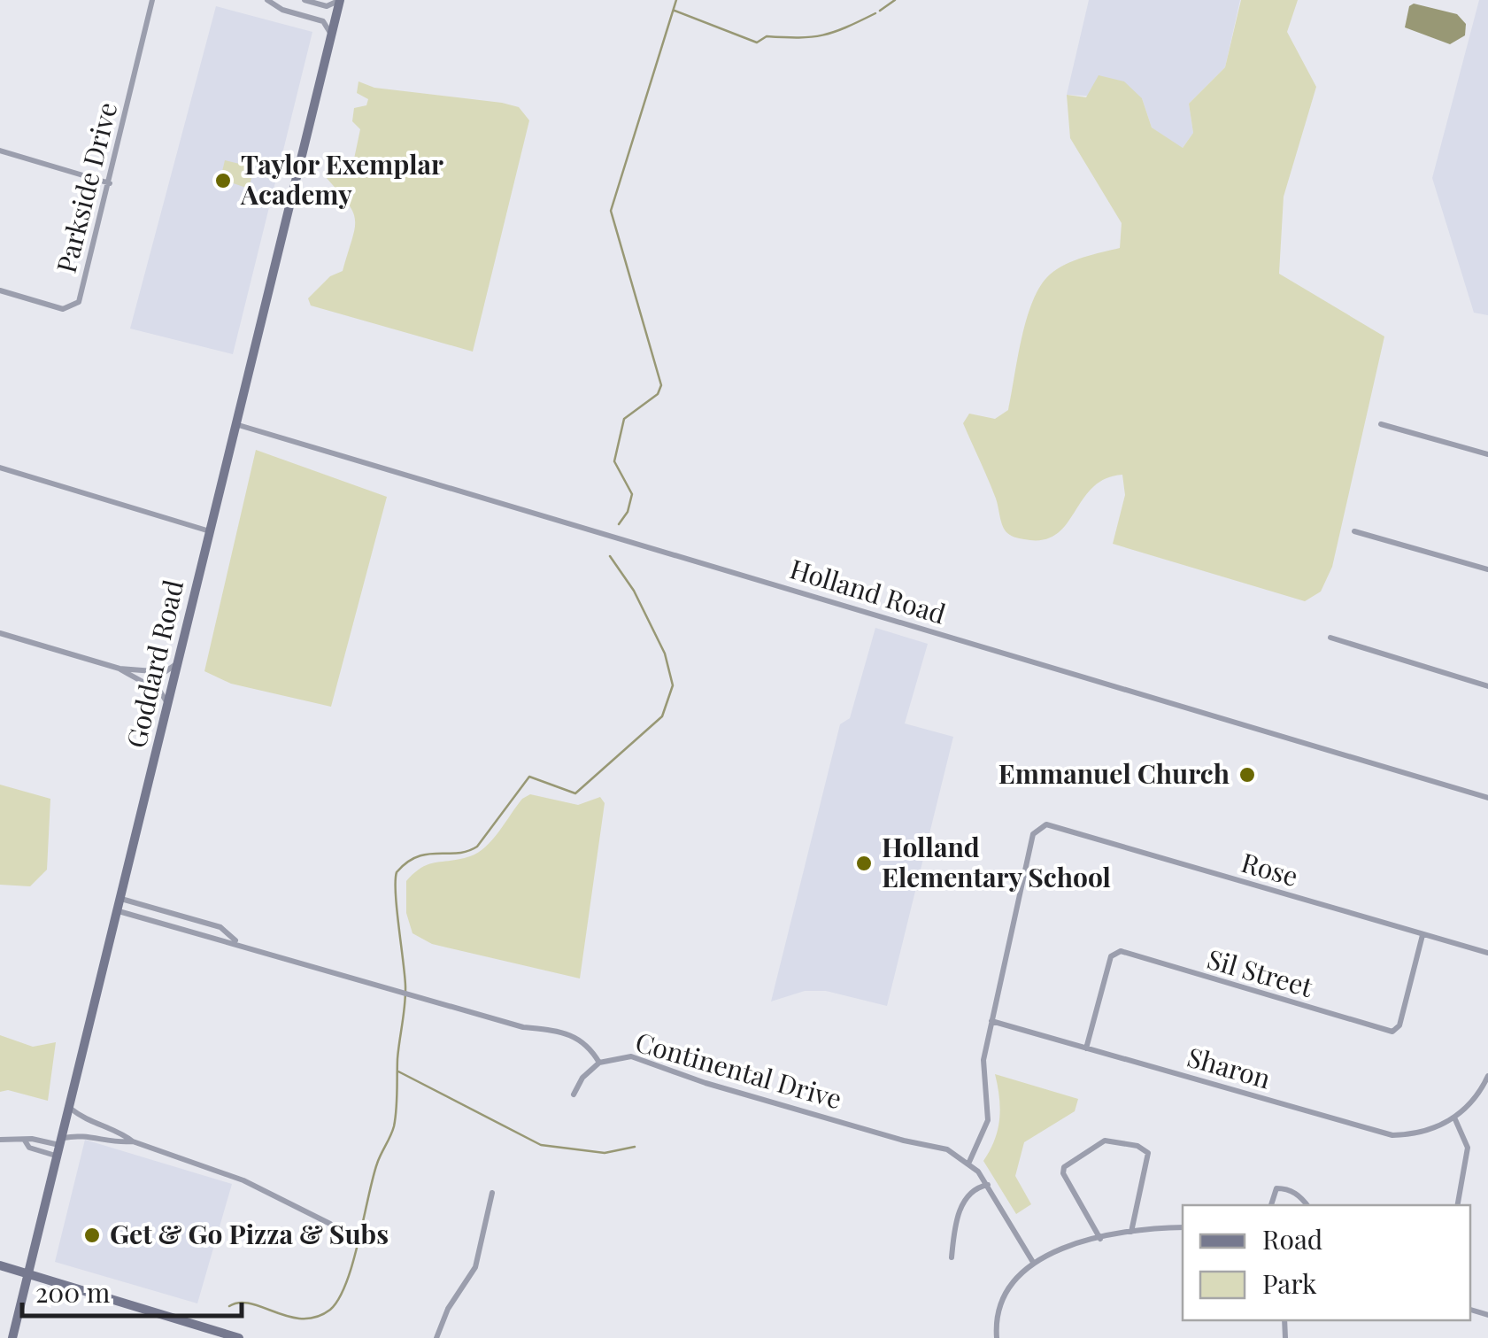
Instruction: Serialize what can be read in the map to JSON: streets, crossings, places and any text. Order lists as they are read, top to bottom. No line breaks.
{"streets":{"main road":["Goddard Road"],"street":["Parkside Drive","Holland Road","Rose","Sil Street","Sharon","Continental Drive"]},"crossings":[["Holland Road","Goddard Road"],["Goddard Road","Continental Drive"],["Rose","Sil Street"],["Rose","Sharon"],["Sil Street","Sharon"]],"places":["Taylor Exemplar Academy","Emmanuel Church","Holland Elementary School","Get & Go Pizza & Subs"],"legend":["Road","Park"],"scale_bar":"200 m"}
